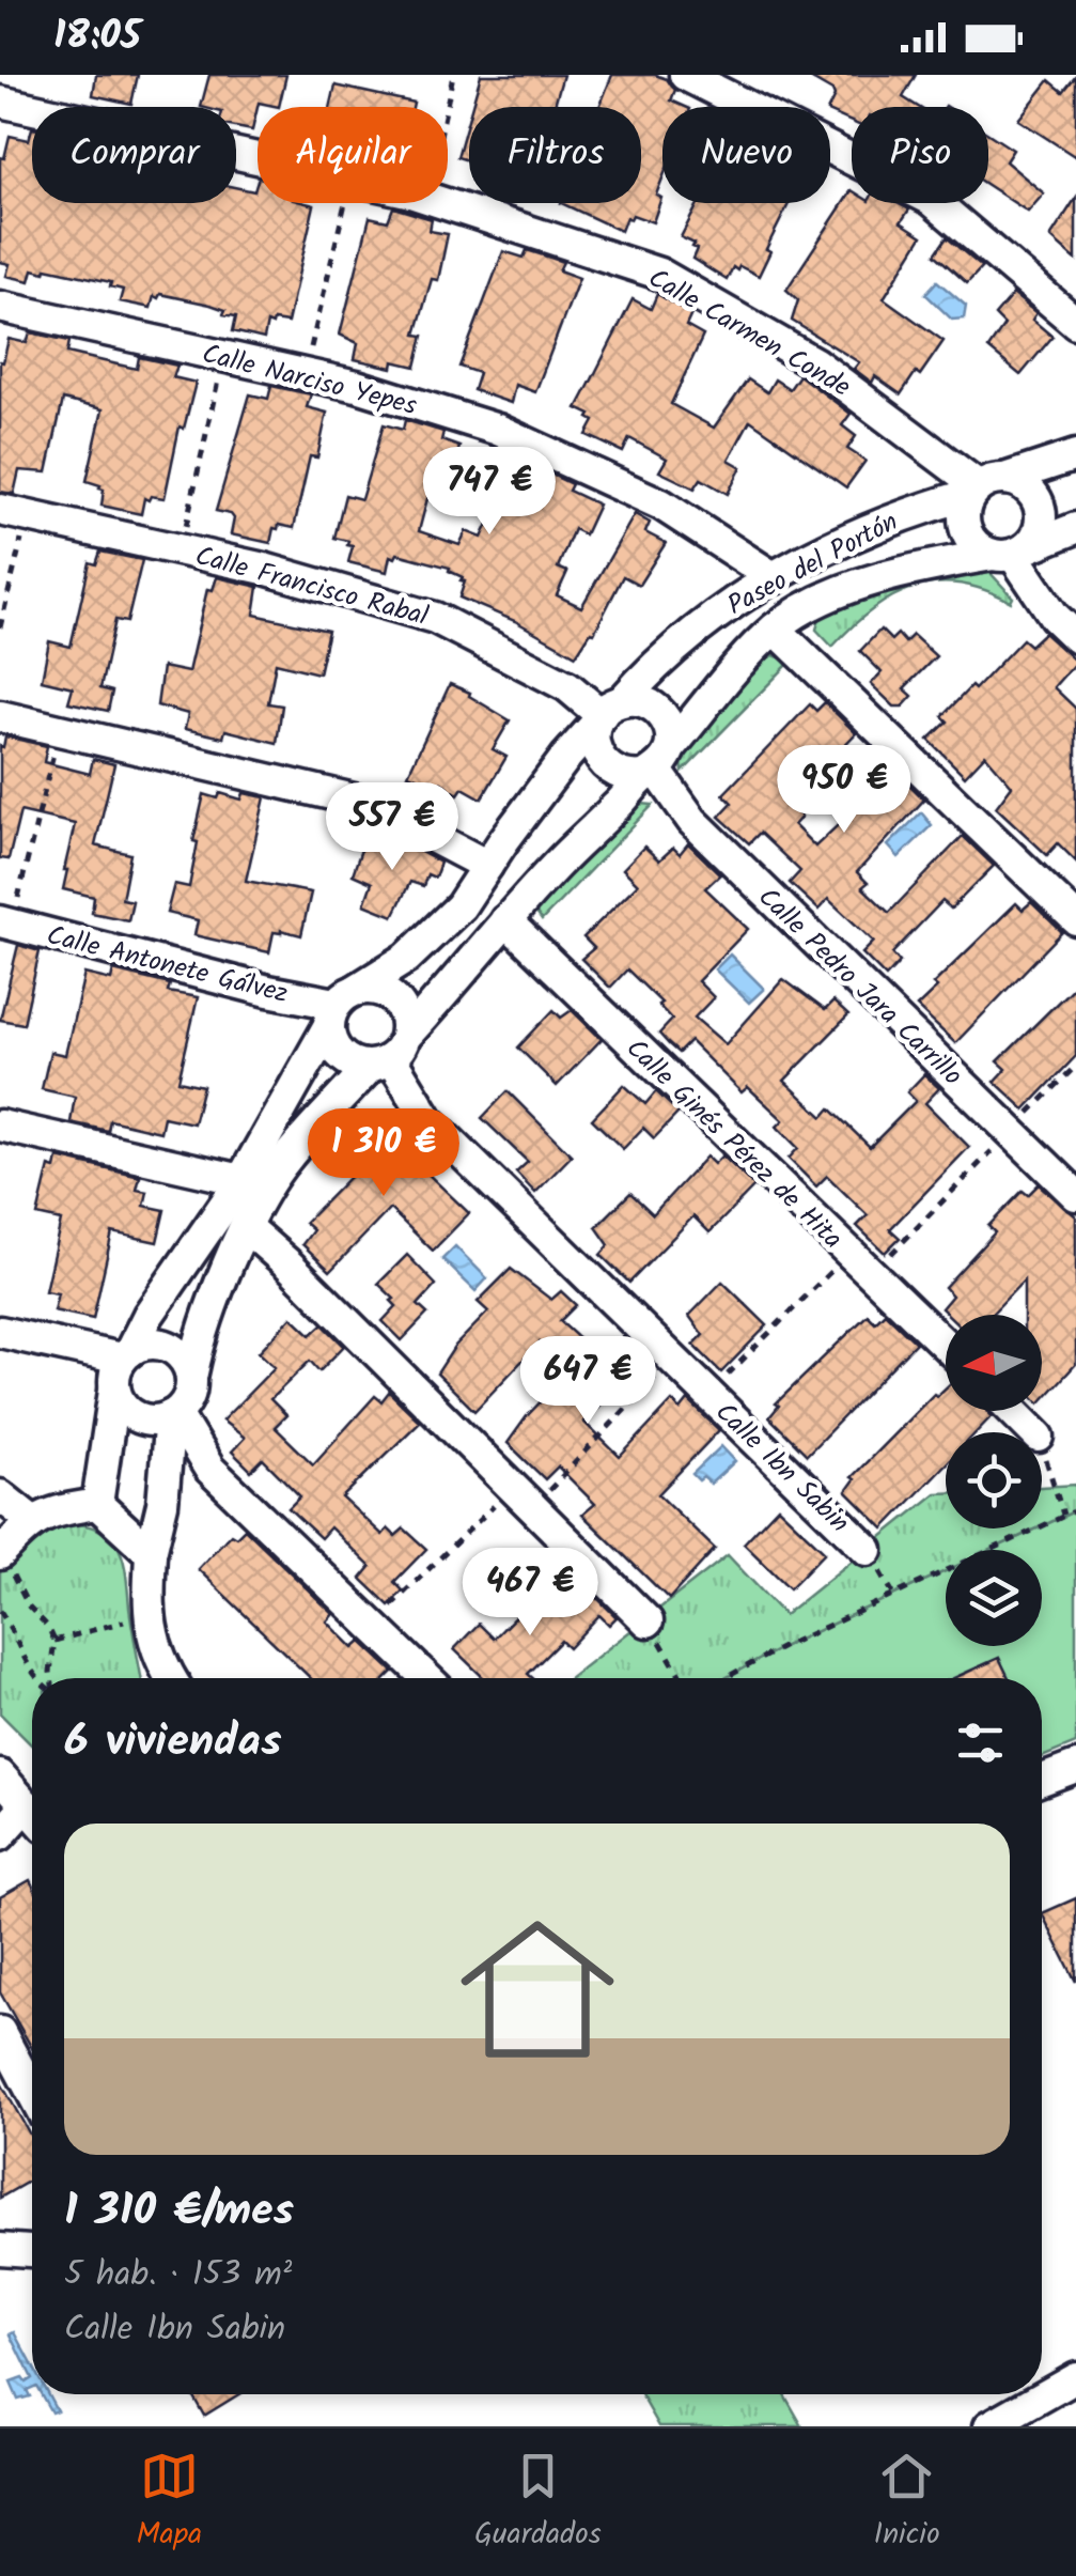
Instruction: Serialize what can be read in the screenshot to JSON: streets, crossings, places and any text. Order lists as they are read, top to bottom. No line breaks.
{"streets":{"street":["Calle Carmen Conde","Calle Narciso Yepes","Paseo del Portón","Calle Francisco Rabal","Calle Antonete Gálvez","Calle Pedro Jara Carrillo","Calle Ginés Pérez de Hita","Calle Ibn Sabin"]},"crossings":[["Calle Carmen Conde","Paseo del Portón"],["Calle Narciso Yepes","Paseo del Portón"],["Paseo del Portón","Calle Francisco Rabal"],["Paseo del Portón","Calle Antonete Gálvez"],["Paseo del Portón","Calle Pedro Jara Carrillo"],["Paseo del Portón","Calle Ginés Pérez de Hita"],["Paseo del Portón","Calle Ibn Sabin"],["Calle Francisco Rabal","Calle Pedro Jara Carrillo"],["Calle Antonete Gálvez","Calle Ibn Sabin"]],"north":"left","page":{"status":"18:05","chip":["Comprar","Alquilar","Filtros","Nuevo","Piso"],"price":["747 €","950 €","557 €","1 310 €","647 €","467 €"],"heading":"6 viviendas","list":[{"name":"1 310 €/mes","note":"5 hab. · 153 m² · Calle Ibn Sabin"}],"tabs":["Mapa","Guardados","Inicio"]}}
